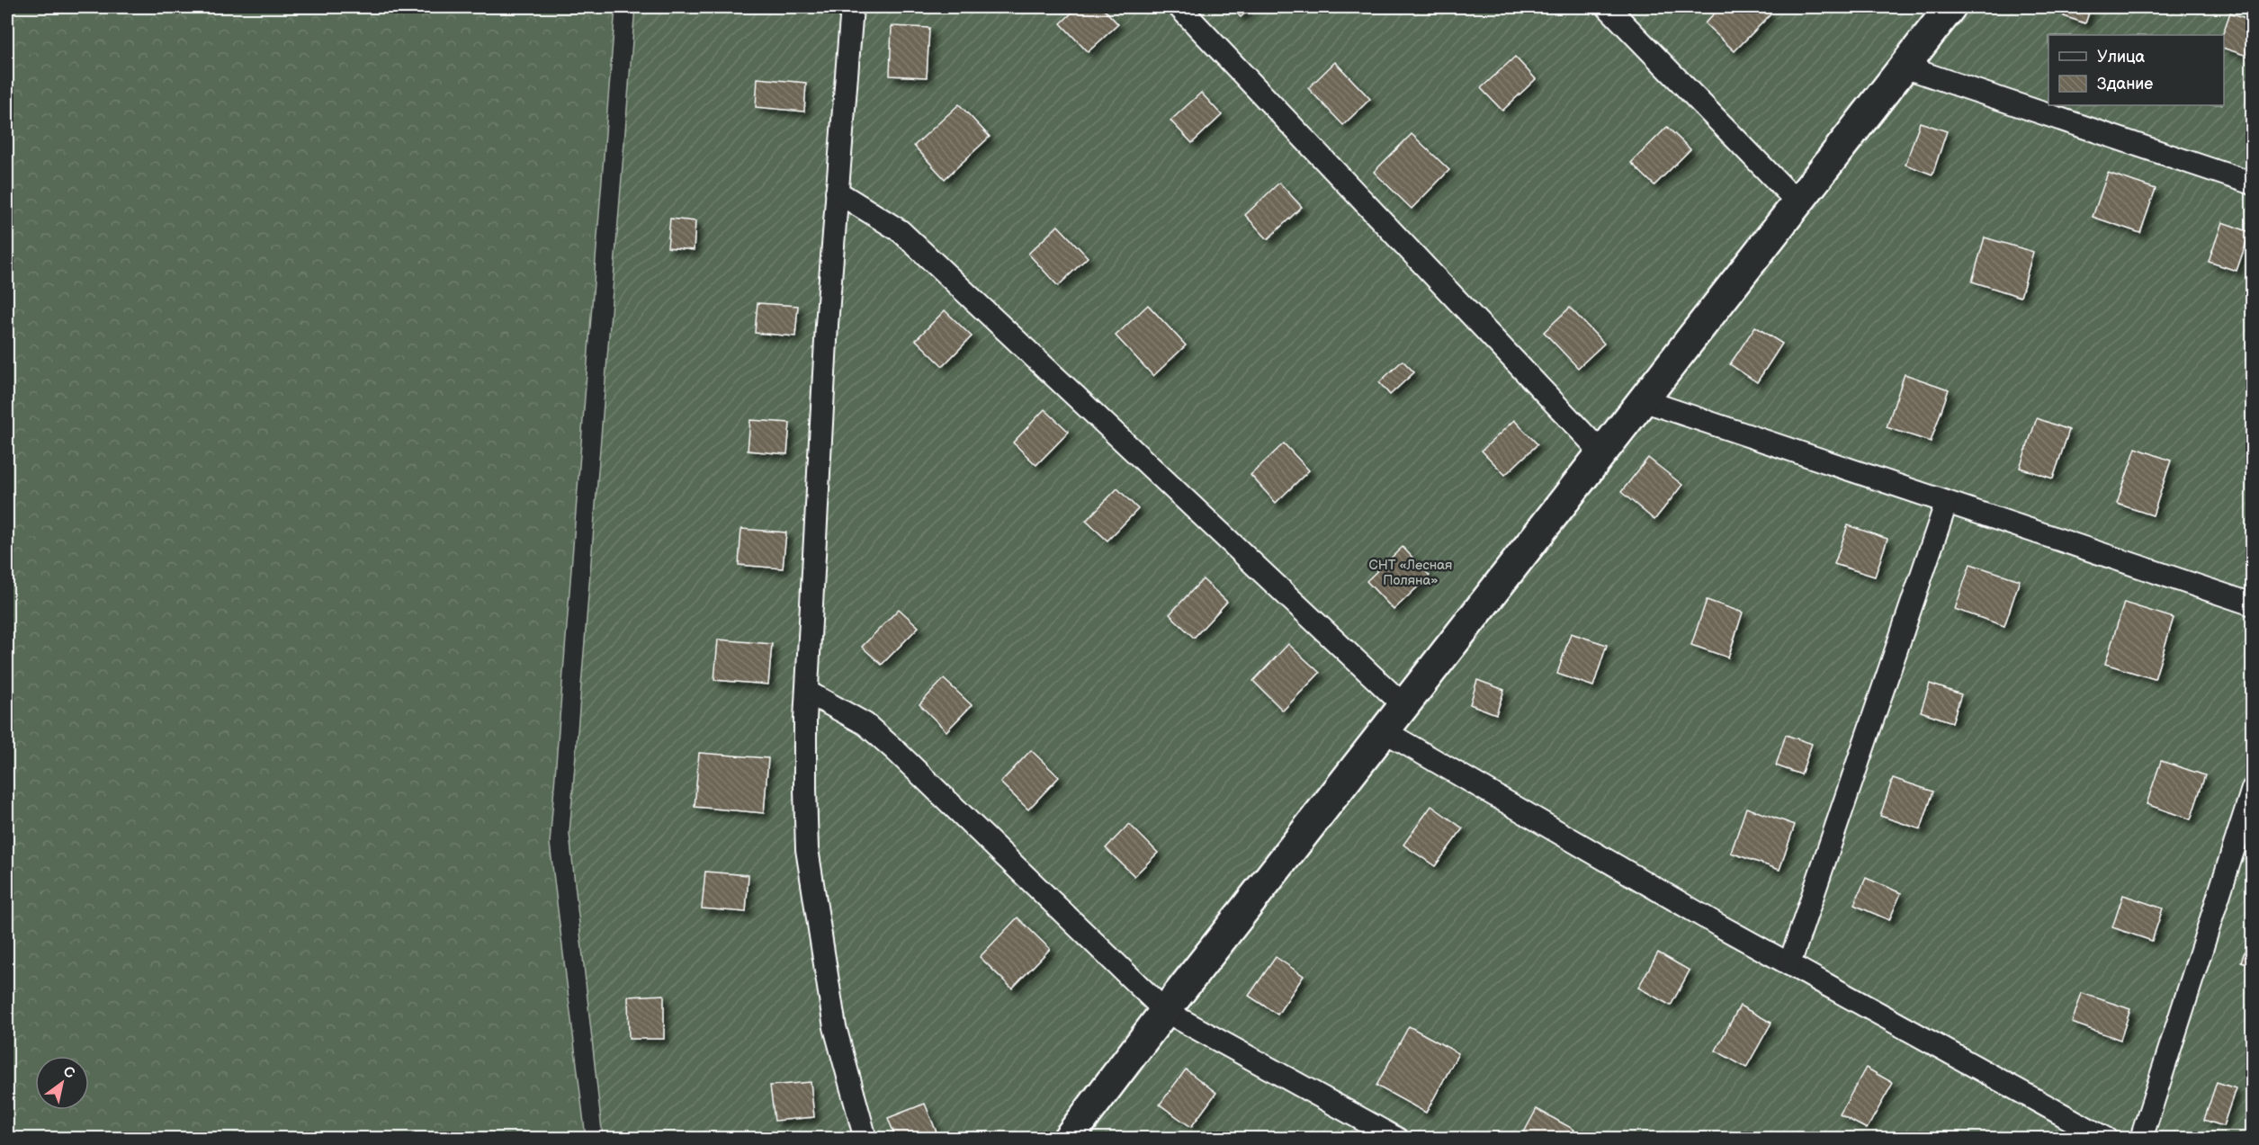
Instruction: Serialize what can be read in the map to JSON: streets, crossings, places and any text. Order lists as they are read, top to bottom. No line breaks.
{"parks":["СНТ «Лесная Поляна»"],"legend":["Улица","Здание"],"north":"top right"}
